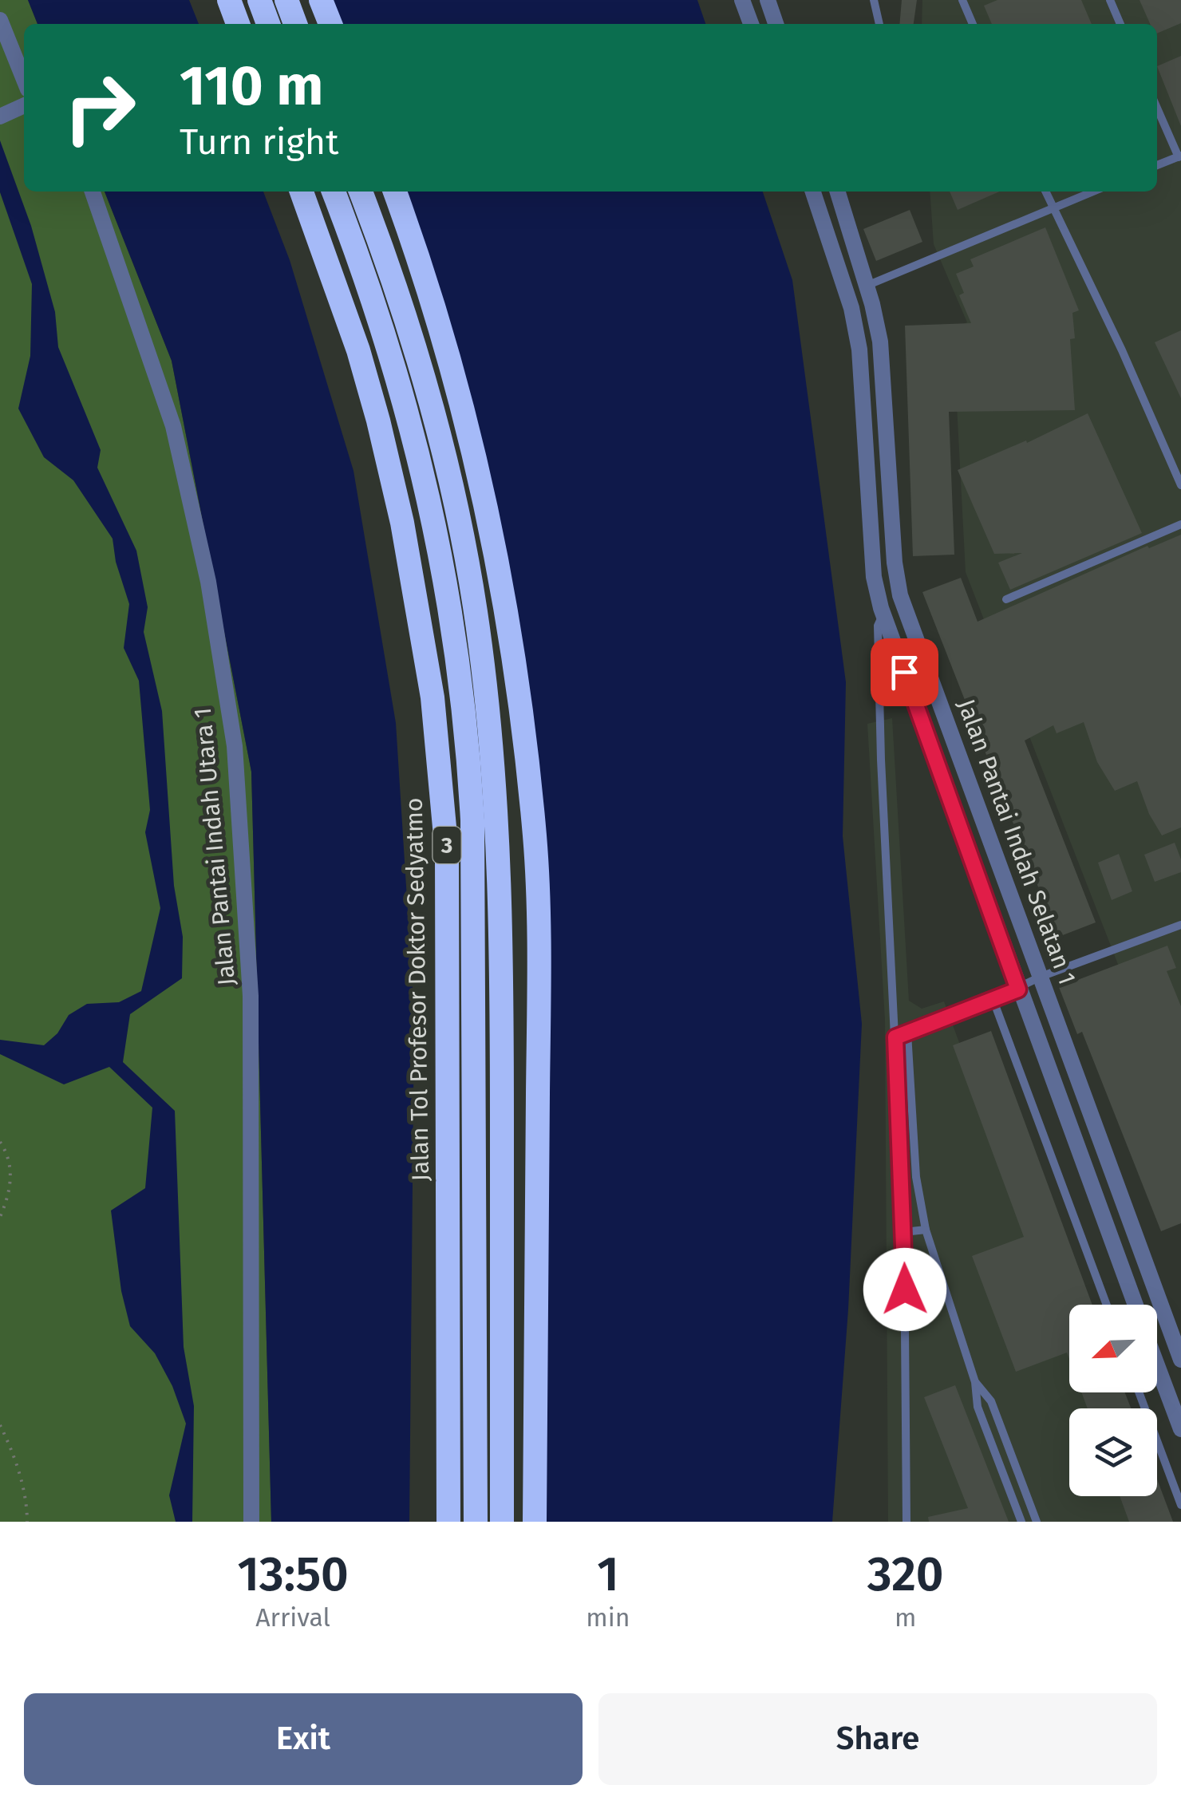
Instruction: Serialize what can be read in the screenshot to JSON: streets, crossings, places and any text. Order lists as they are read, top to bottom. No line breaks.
{"streets":{"highway":["3","Jalan Tol Profesor Doktor Sedyatmo"],"street":["Jalan Pantai Indah Selatan 1","Jalan Pantai Indah Utara 1"]},"north":"bottom left","page":{"turn":["110 m","Turn right"],"eta":["13:50","Arrival","1","min","320","m"],"buttons":["Exit","Share"]}}
